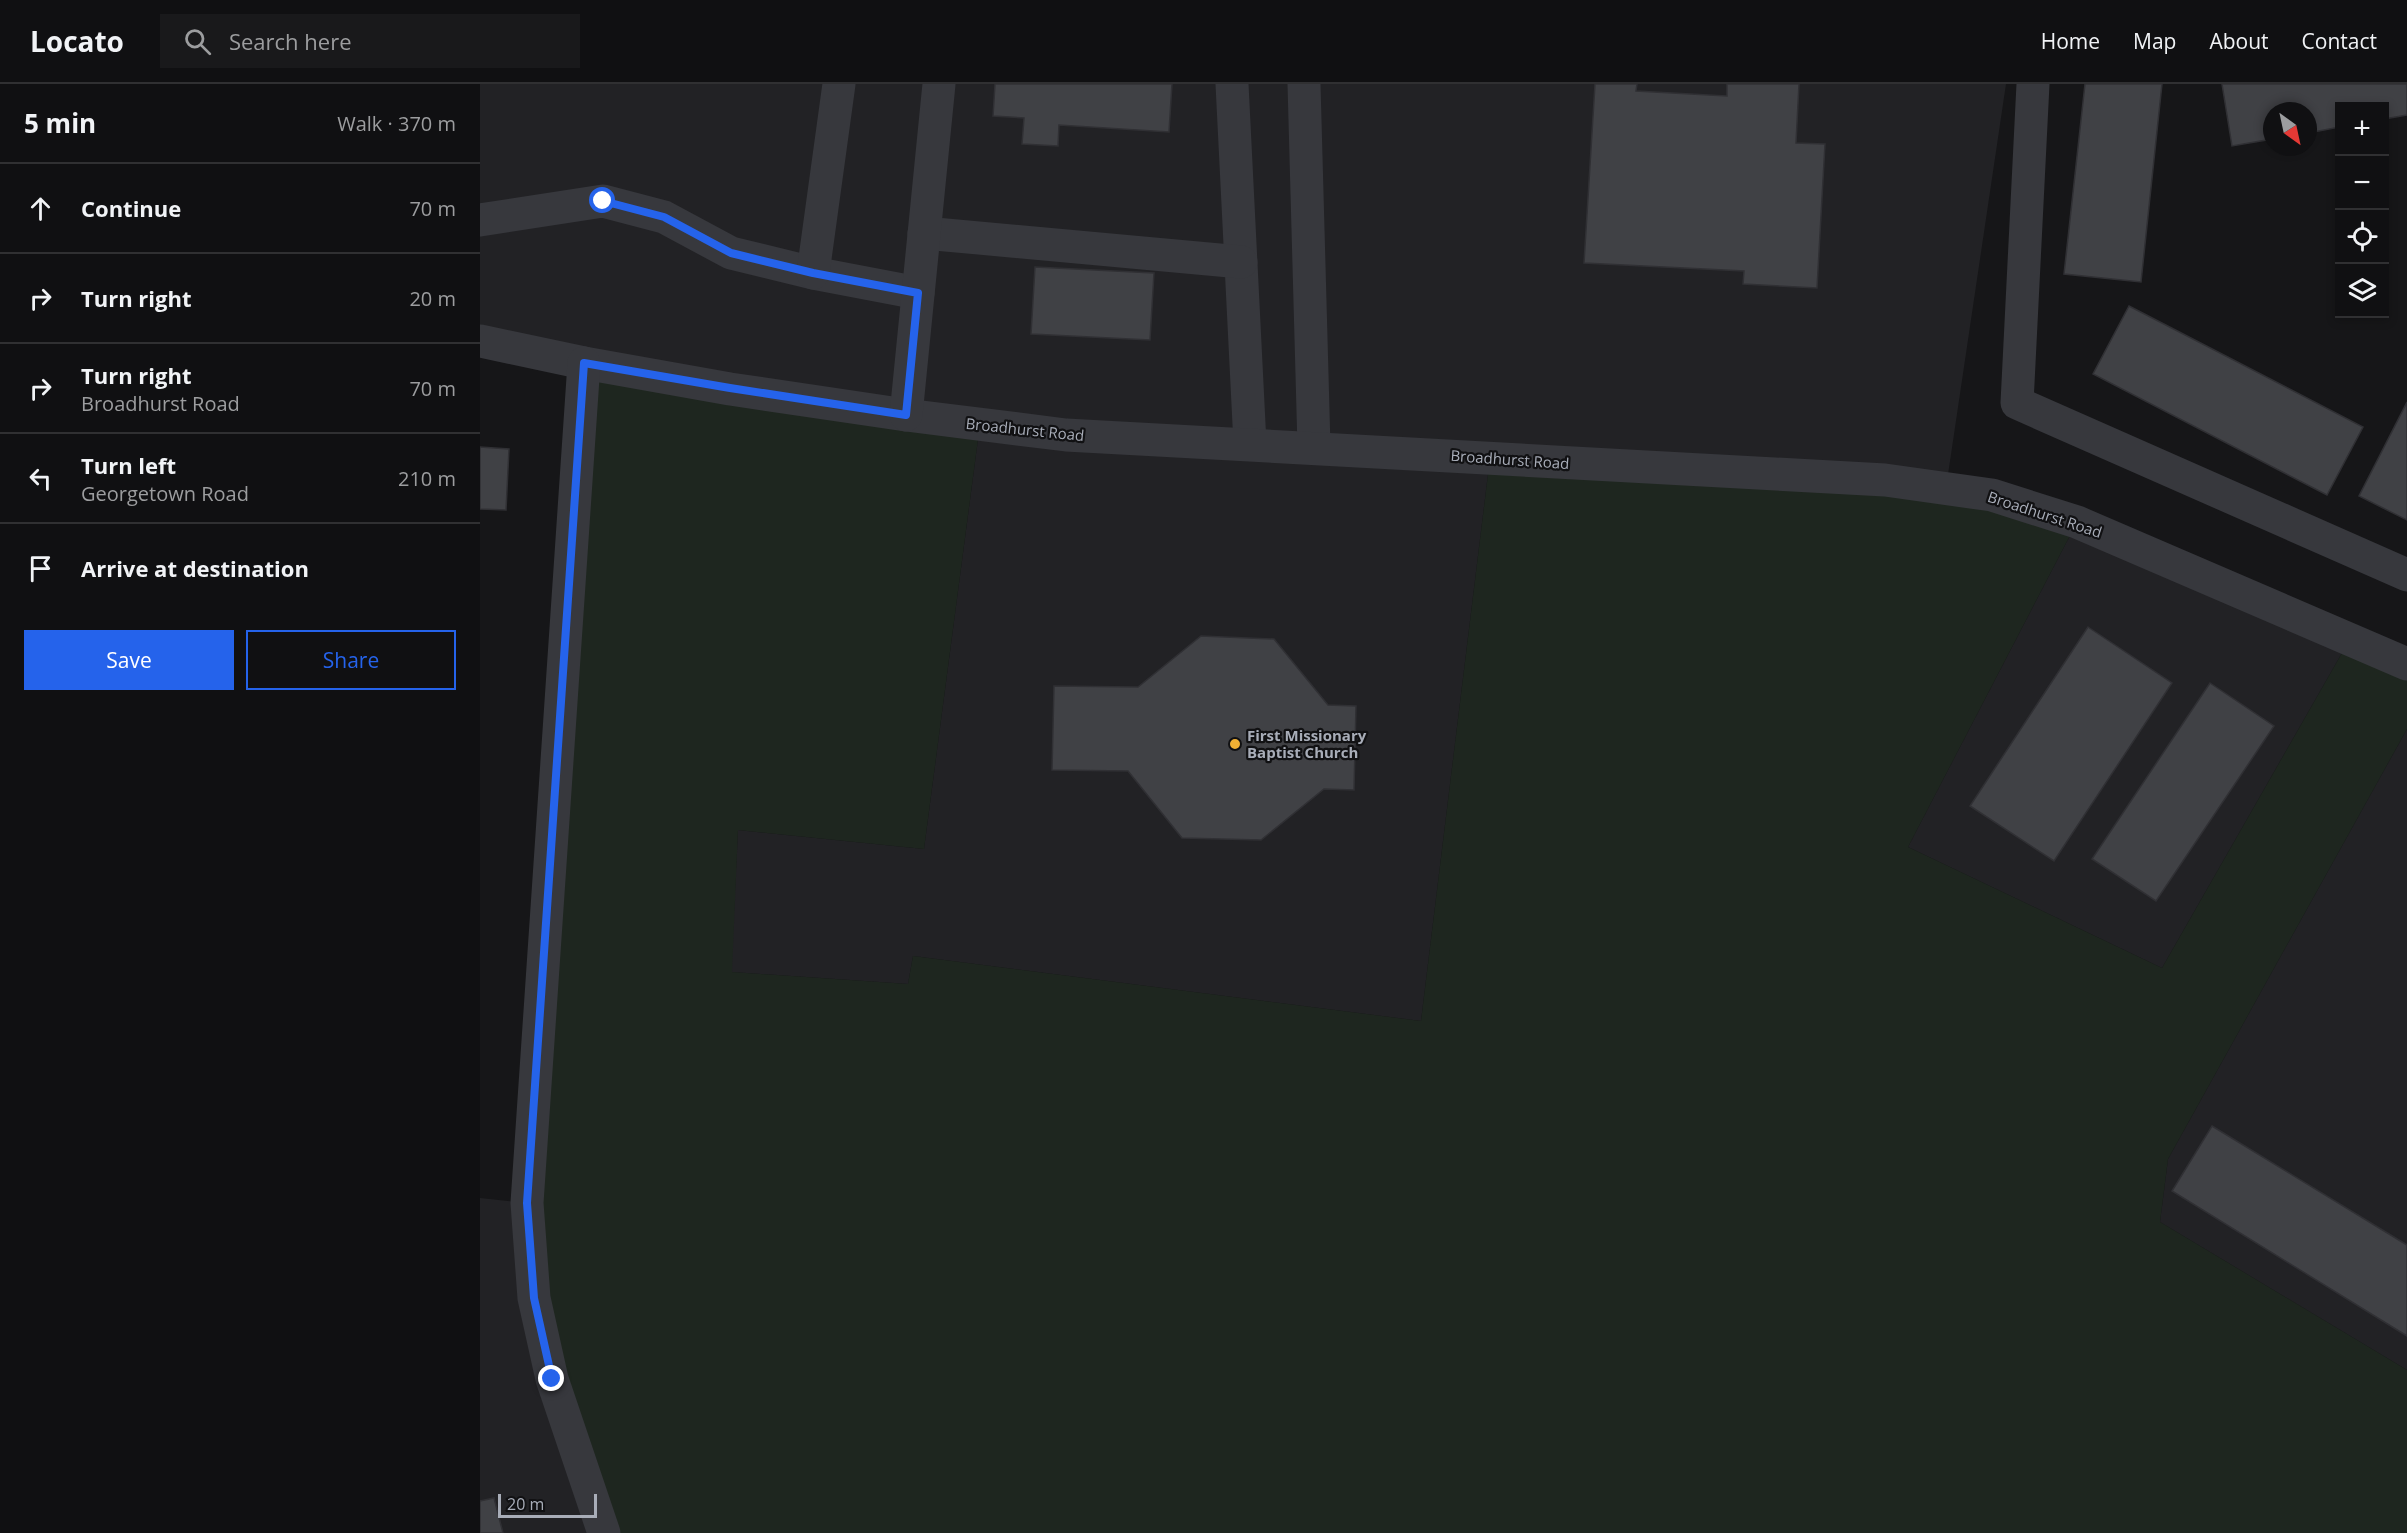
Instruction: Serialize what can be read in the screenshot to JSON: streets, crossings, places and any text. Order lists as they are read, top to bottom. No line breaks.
{"streets":{"street":["Broadhurst Road"]},"places":["First Missionary Baptist Church"],"scale_bar":"20 m","north":"bottom right","page":{"header":"Locato","search":"Search here","nav":["Home","Map","About","Contact"],"heading":["5 min","Walk · 370 m"],"map_buttons":["+","−"],"list":[["Continue","70 m"],["Turn right","20 m"],["Turn right","Broadhurst Road","70 m"],["Turn left","Georgetown Road","210 m"],"Arrive at destination"],"buttons":["Save","Share"],"scale":"20 m"}}
